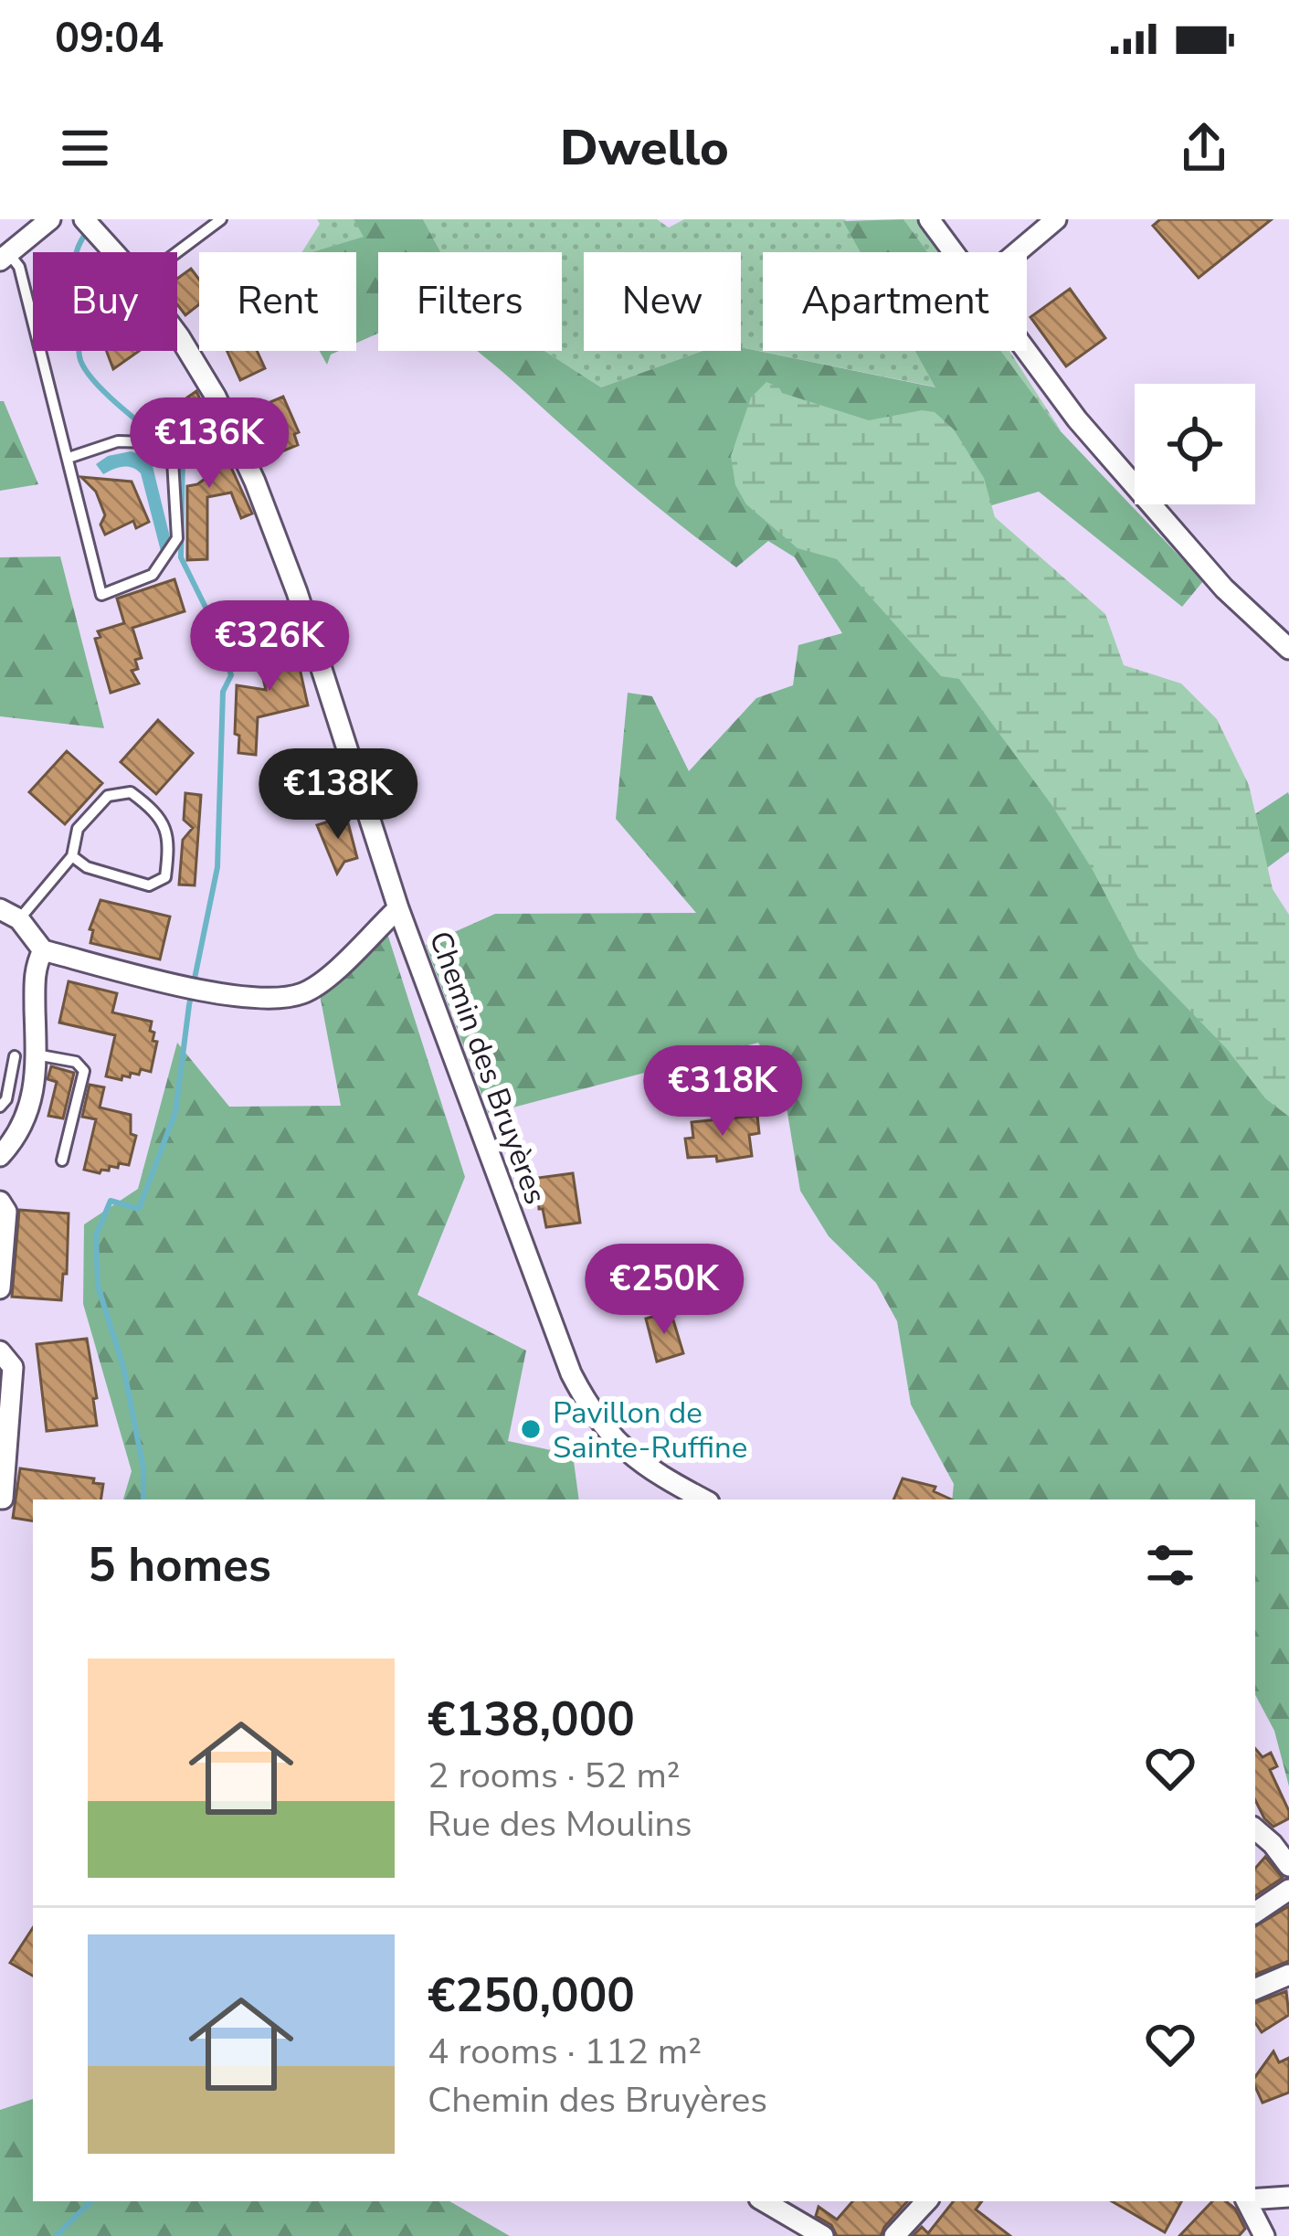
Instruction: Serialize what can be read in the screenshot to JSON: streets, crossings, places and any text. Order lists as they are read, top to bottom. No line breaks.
{"streets":{"street":["Chemin des Bruyères"]},"places":["Pavillon de Sainte-Ruffine"],"page":{"status":"09:04","header":"Dwello","chip":["Buy","Rent","Filters","New","Apartment"],"price":["€136K","€326K","€138K","€318K","€250K"],"heading":"5 homes","list":[{"name":"€138,000","note":"2 rooms · 52 m² · Rue des Moulins"},{"name":"€250,000","note":"4 rooms · 112 m² · Chemin des Bruyères"}]}}
